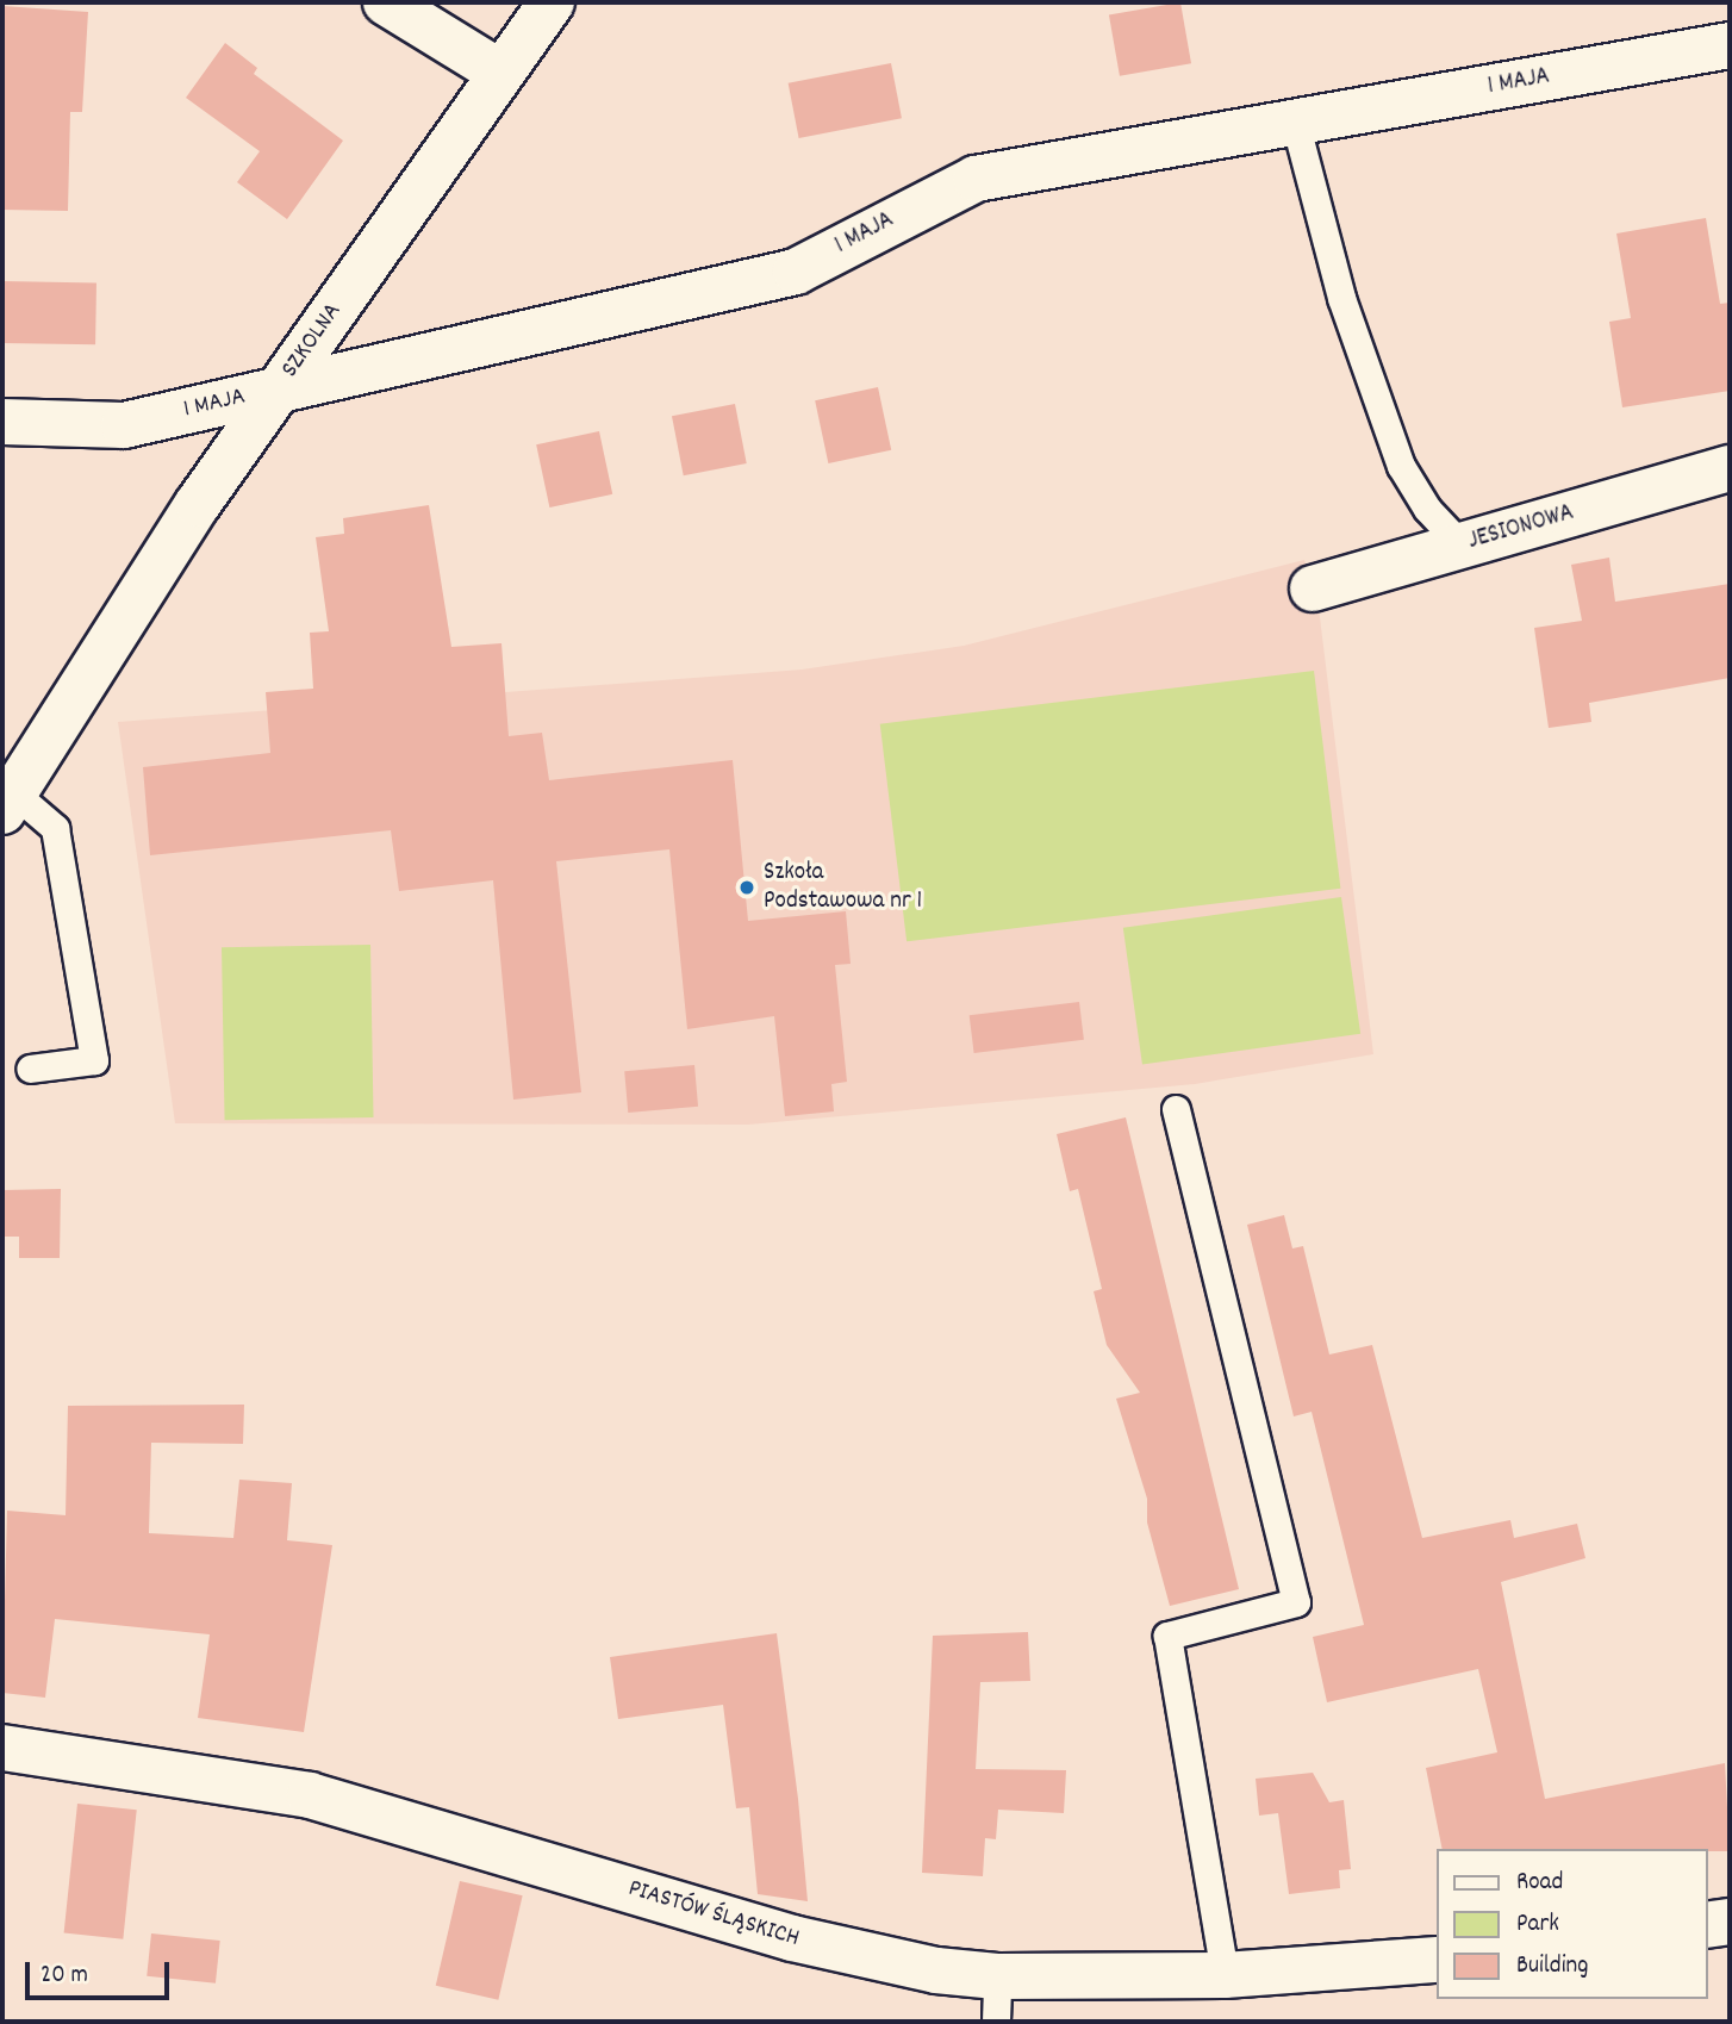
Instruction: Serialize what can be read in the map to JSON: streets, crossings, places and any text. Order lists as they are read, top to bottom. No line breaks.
{"streets":{"street":["1 MAJA","SZKOLNA","JESIONOWA","PIASTÓW ŚLĄSKICH"]},"crossings":[["1 MAJA","SZKOLNA"]],"places":["Szkoła Podstawowa nr 1"],"legend":["Road","Park","Building"],"scale_bar":"20 m"}
